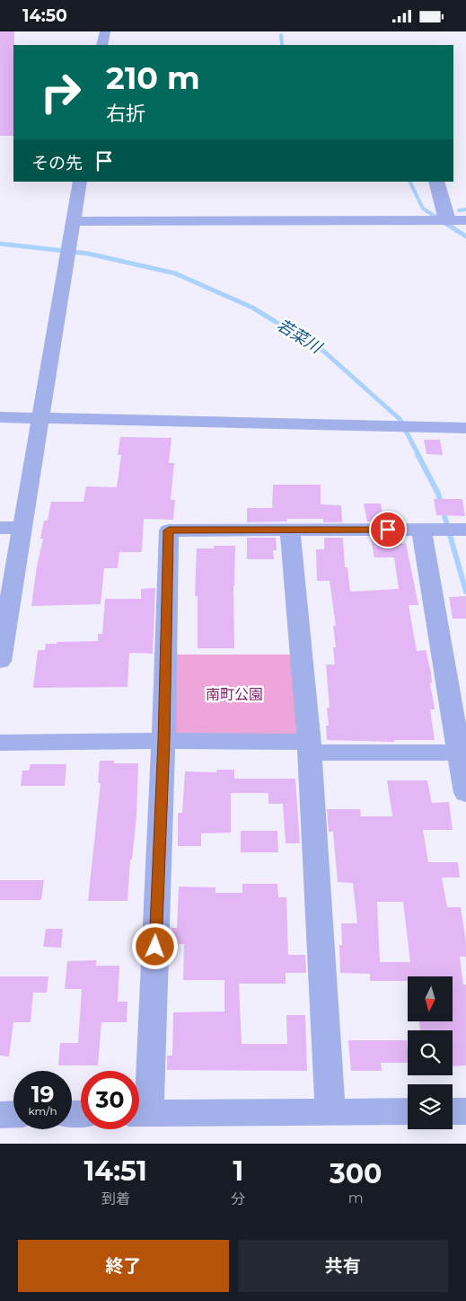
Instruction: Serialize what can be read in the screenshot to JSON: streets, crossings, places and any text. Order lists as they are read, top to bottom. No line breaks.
{"water":["若菜川"],"parks":["南町公園"],"north":"bottom","page":{"status":"14:50","turn":["210 m","右折"],"then":"その先","speed":"19 km/h","limit":"30","eta":["14:51","到着","1","分","300","m"],"buttons":["終了","共有"]}}
